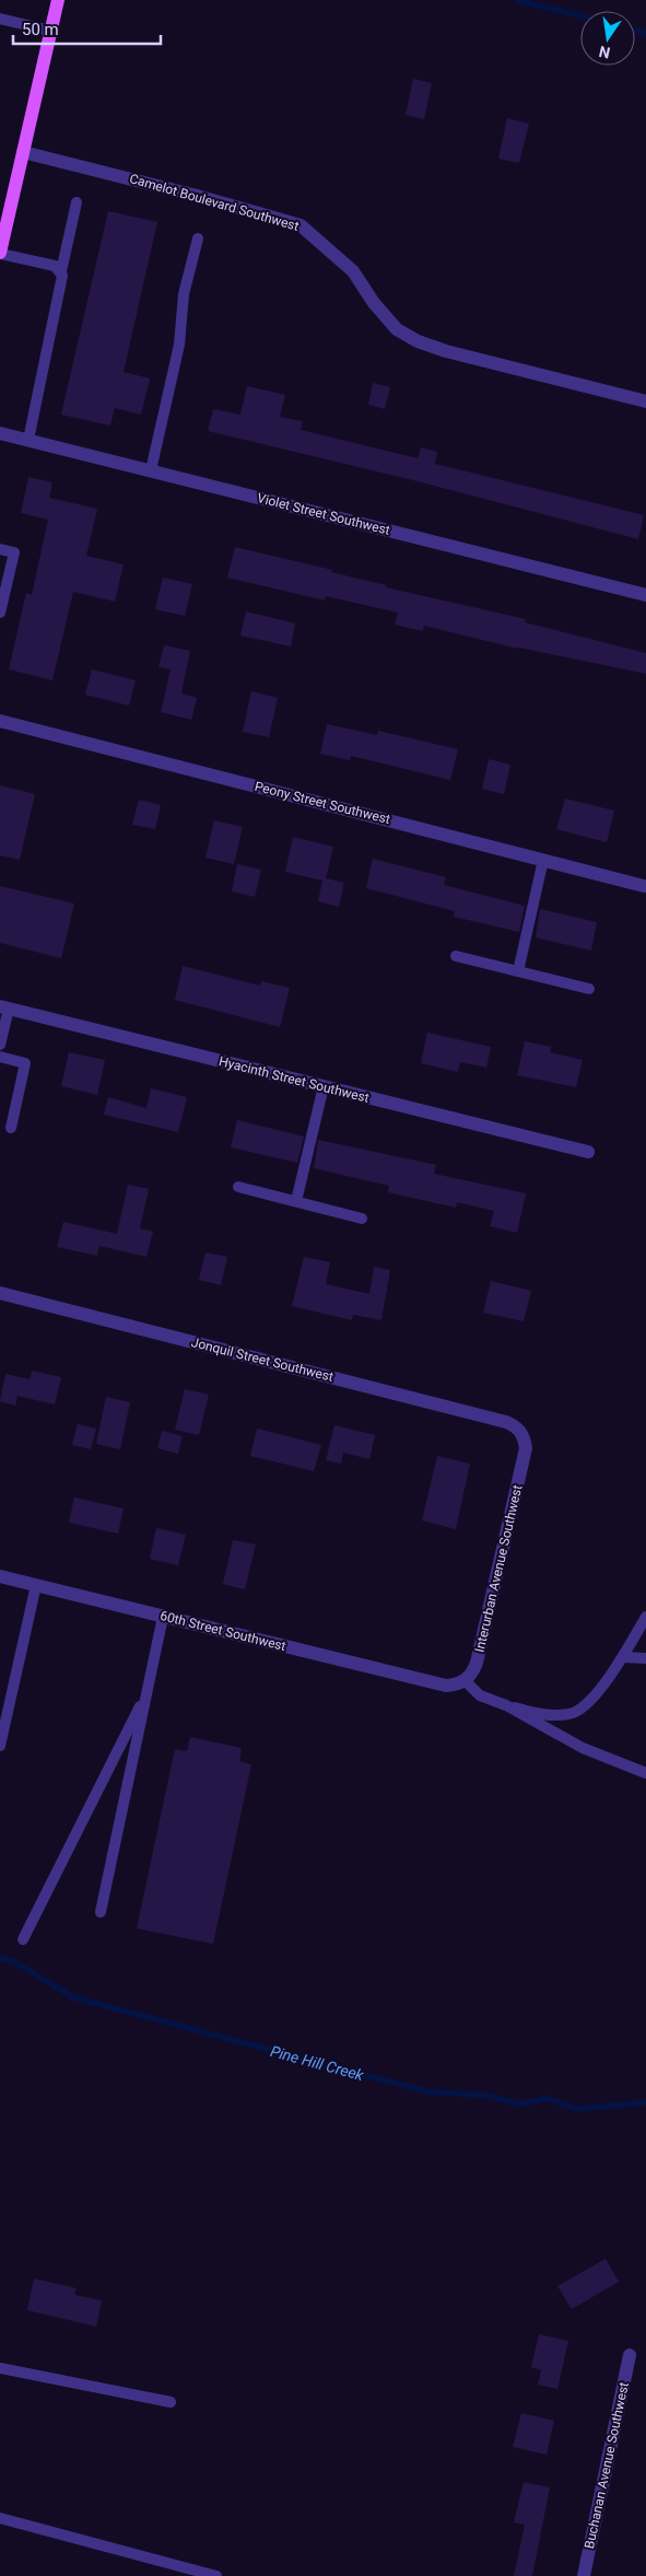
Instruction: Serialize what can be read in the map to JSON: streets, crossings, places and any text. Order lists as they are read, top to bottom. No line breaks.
{"streets":{"street":["Camelot Boulevard Southwest","Violet Street Southwest","Peony Street Southwest","Hyacinth Street Southwest","Jonquil Street Southwest","Interurban Avenue Southwest","60th Street Southwest","Buchanan Avenue Southwest"]},"crossings":[["Jonquil Street Southwest","Interurban Avenue Southwest"],["Interurban Avenue Southwest","60th Street Southwest"]],"water":["Pine Hill Creek"],"scale_bar":"50 m","north":"bottom"}
